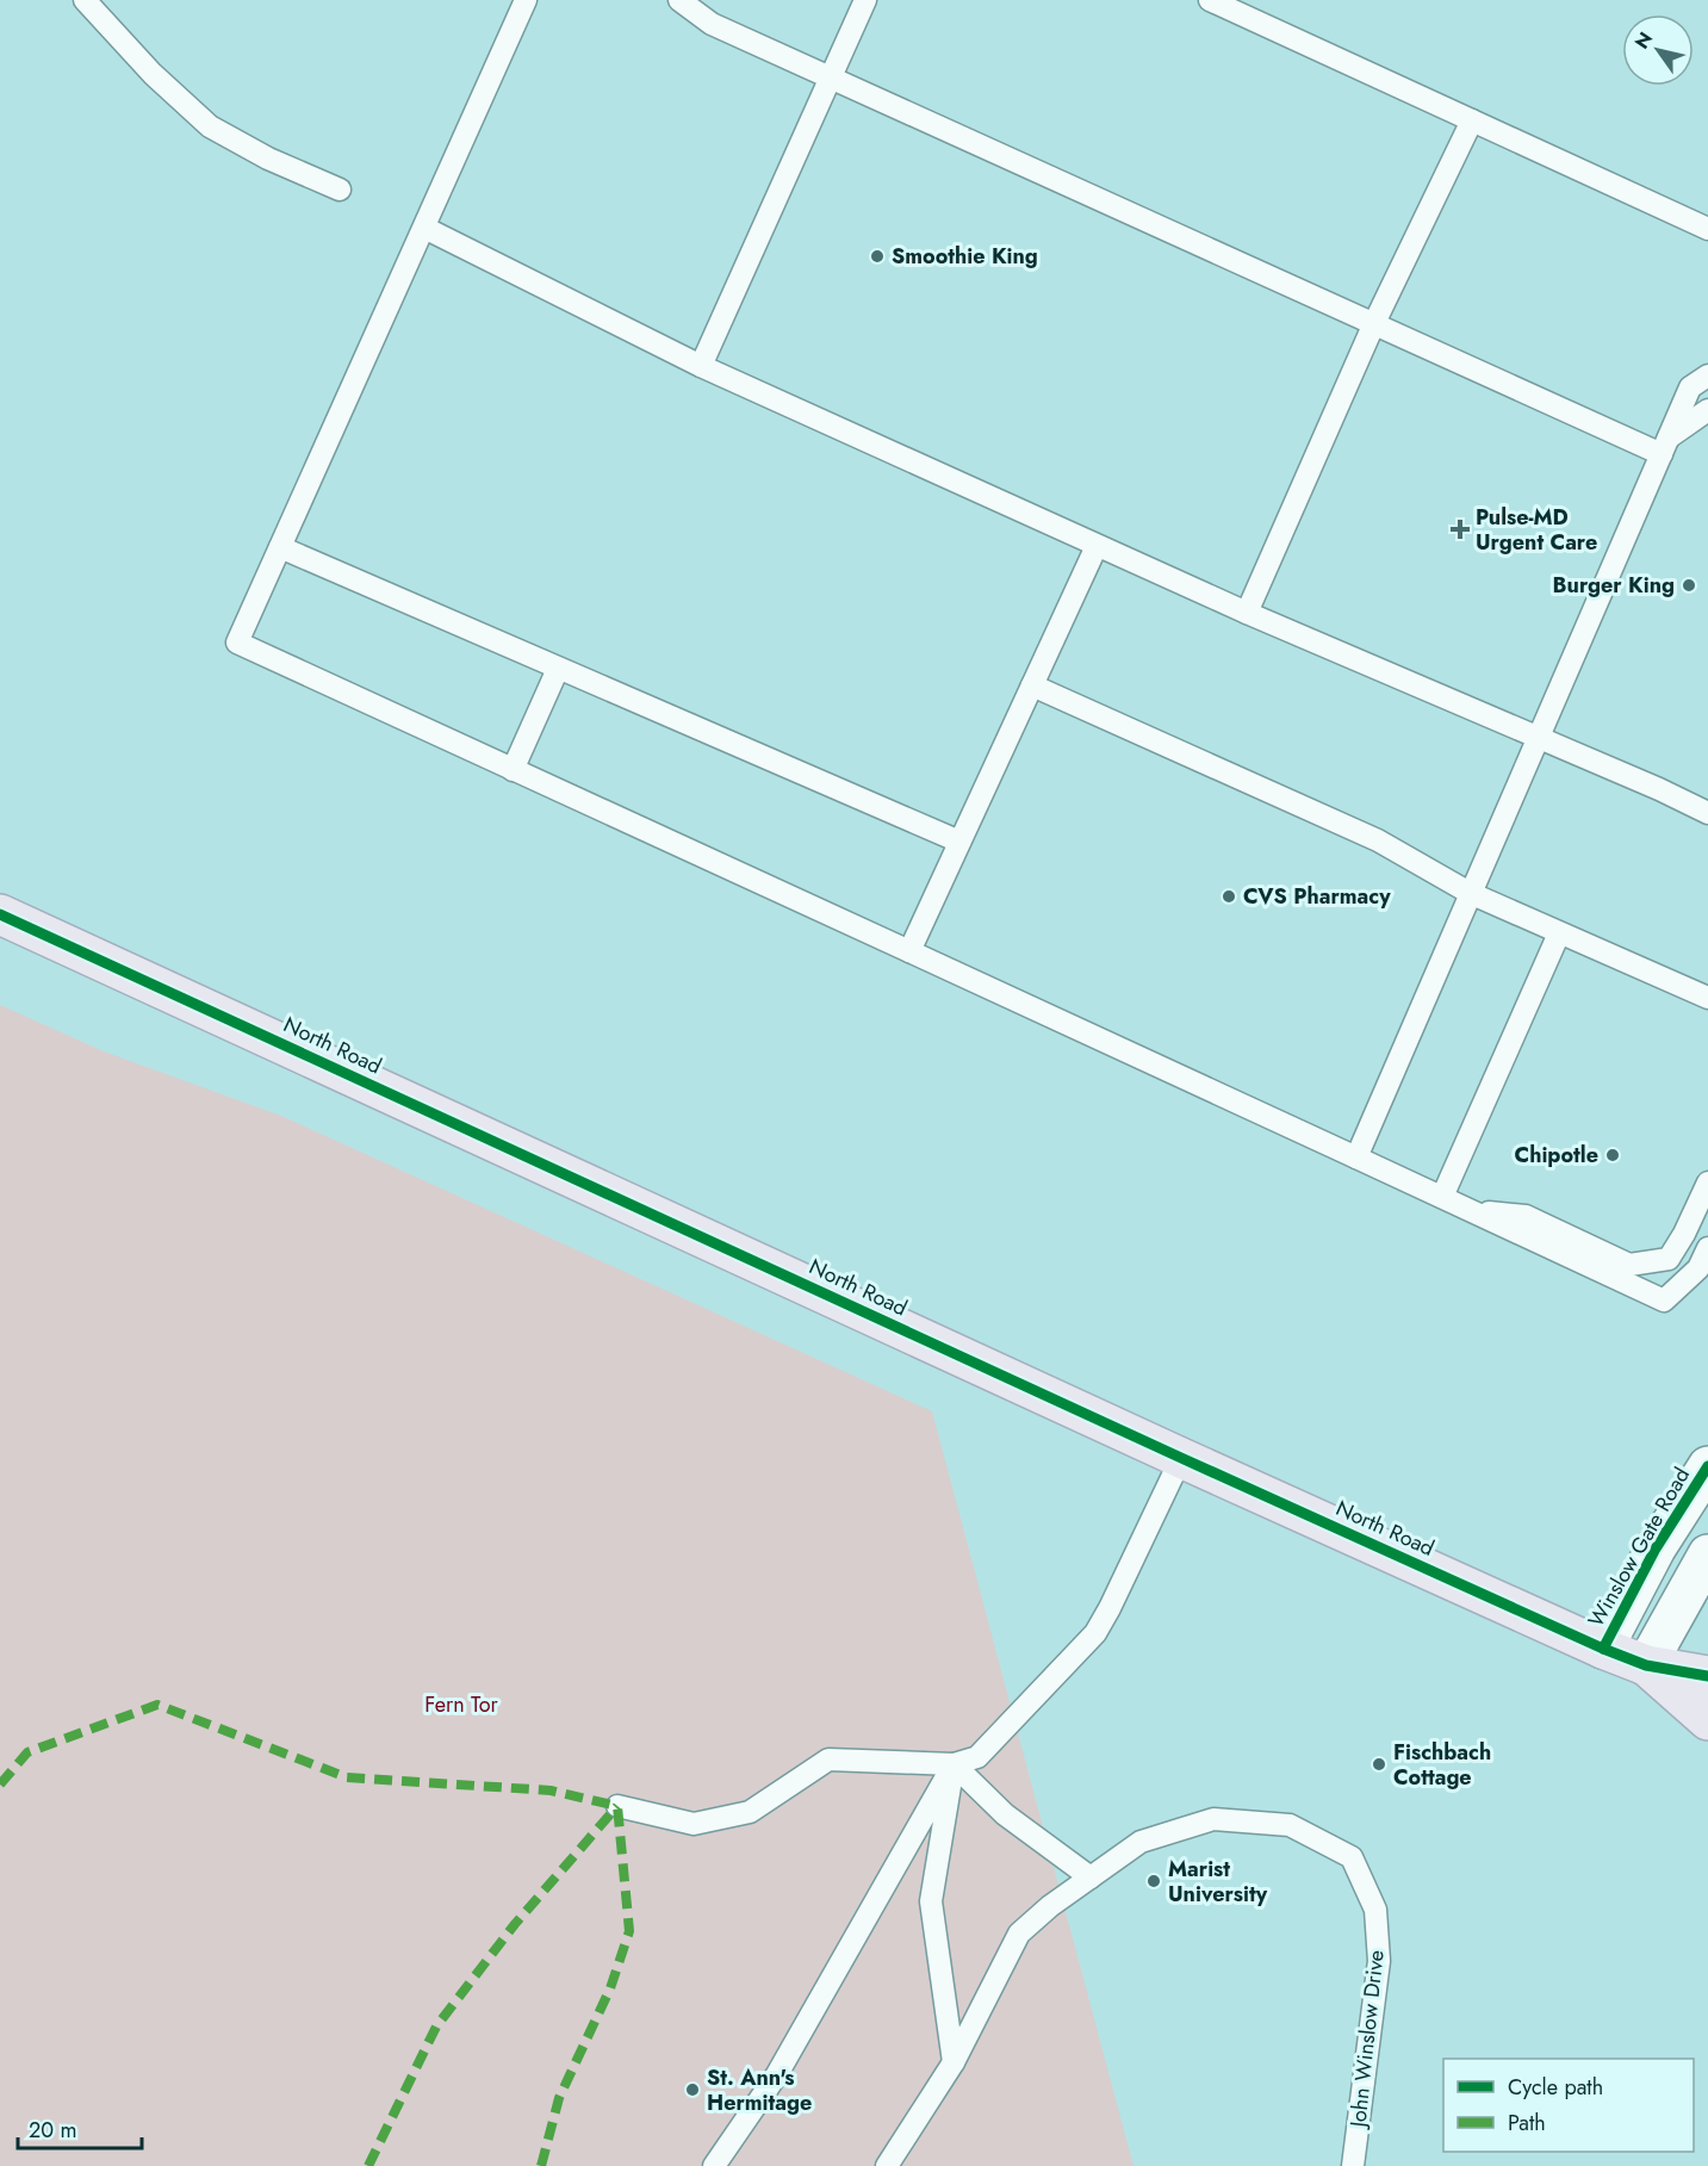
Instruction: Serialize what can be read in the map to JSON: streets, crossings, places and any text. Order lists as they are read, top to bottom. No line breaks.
{"streets":{"highway":["North Road"],"street":["Winslow Gate Road"],"lane":["John Winslow Drive"]},"crossings":[["North Road","Winslow Gate Road"]],"parks":["Fern Tor"],"places":{"other":["Smoothie King","Burger King","CVS Pharmacy","Chipotle","Fischbach Cottage","Marist University","St. Ann's Hermitage"],"health":["Pulse-MD Urgent Care"]},"legend":["Cycle path","Path"],"scale_bar":"20 m","north":"top left"}
